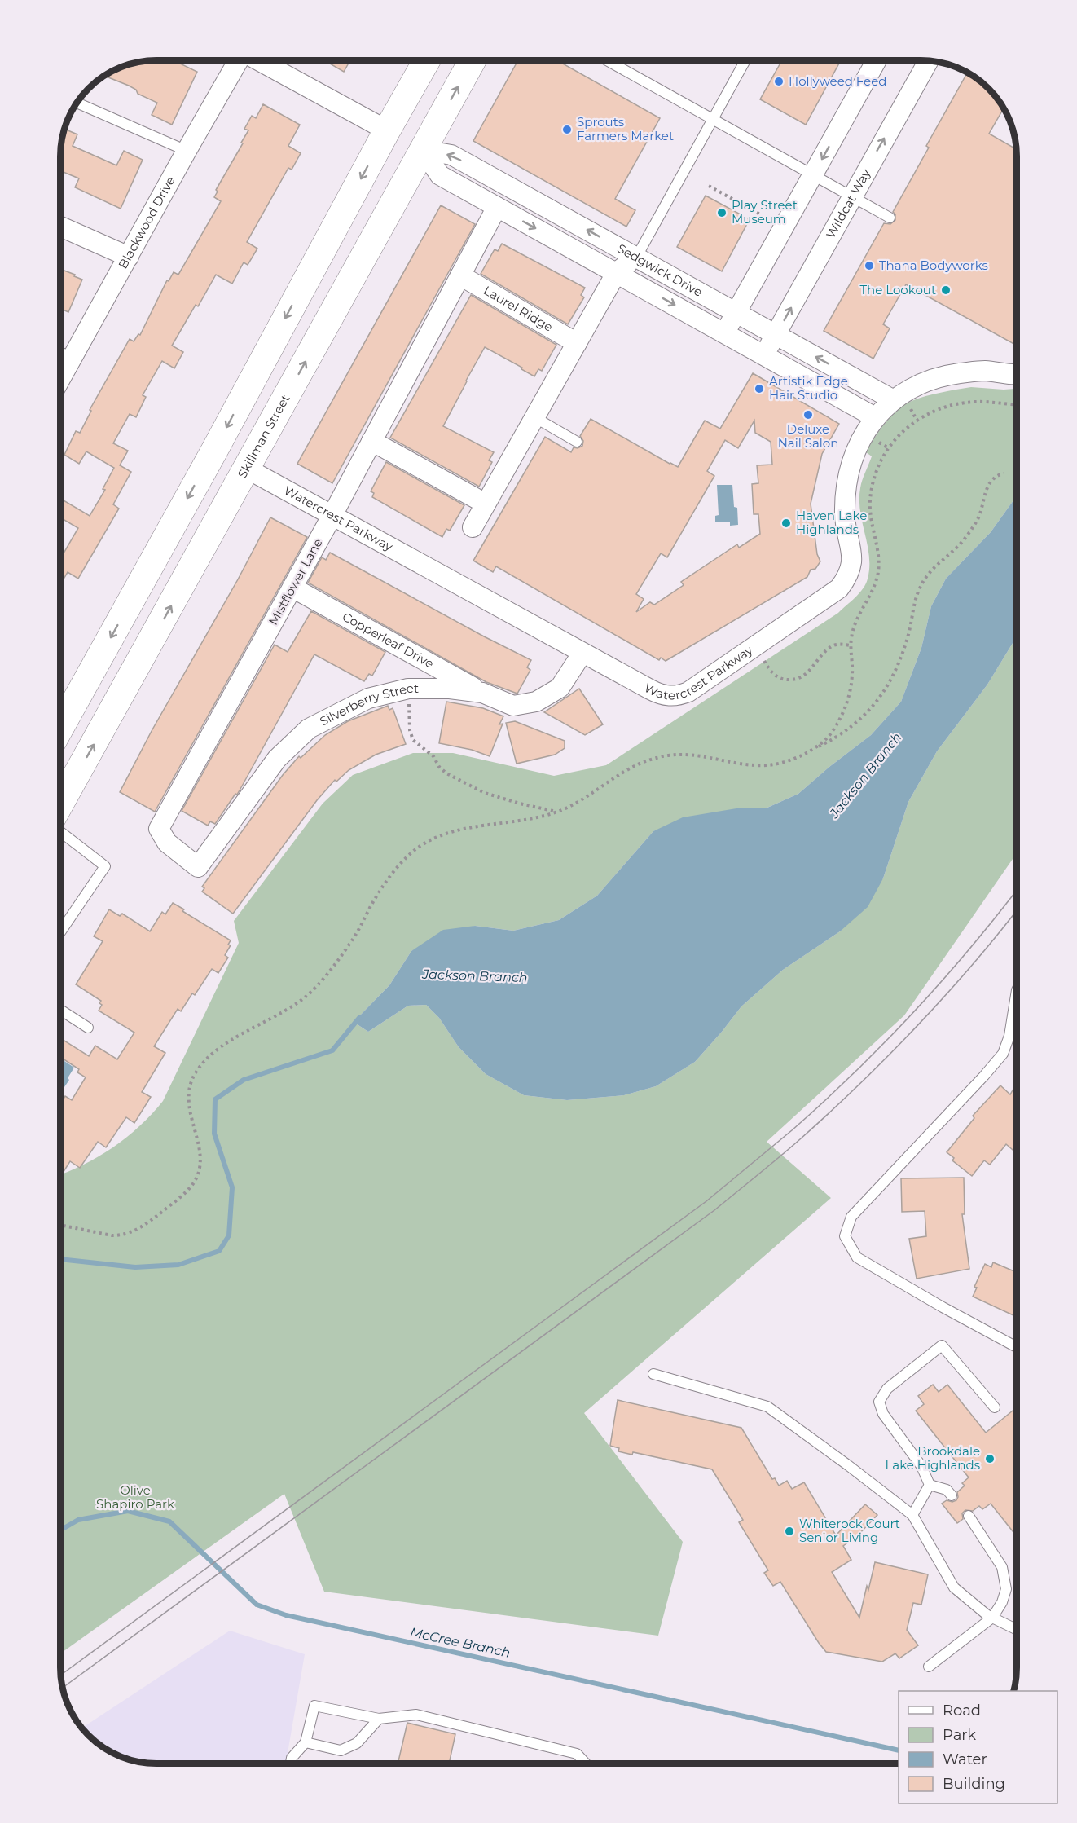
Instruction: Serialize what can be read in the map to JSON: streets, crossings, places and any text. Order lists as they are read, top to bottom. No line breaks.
{"streets":{"main road":["Sedgwick Drive","Skillman Street"],"street":["Wildcat Way","Blackwood Drive","Laurel Ridge","Watercrest Parkway","Mistflower Lane","Copperleaf Drive","Silverberry Street"]},"crossings":[["Wildcat Way","Sedgwick Drive"],["Sedgwick Drive","Skillman Street"],["Sedgwick Drive","Watercrest Parkway"],["Sedgwick Drive","Mistflower Lane"],["Laurel Ridge","Mistflower Lane"],["Skillman Street","Watercrest Parkway"],["Watercrest Parkway","Mistflower Lane"],["Watercrest Parkway","Silverberry Street"],["Mistflower Lane","Copperleaf Drive"],["Mistflower Lane","Silverberry Street"],["Copperleaf Drive","Silverberry Street"]],"water":["Jackson Branch","McCree Branch"],"parks":["Olive Shapiro Park"],"places":["Hollyweed Feed","Sprouts Farmers Market","Play Street Museum","Thana Bodyworks","The Lookout","Artistik Edge Hair Studio","Deluxe Nail Salon","Haven Lake Highlands","Brookdale Lake Highlands","Whiterock Court Senior Living"],"legend":["Road","Park","Water","Building"]}
